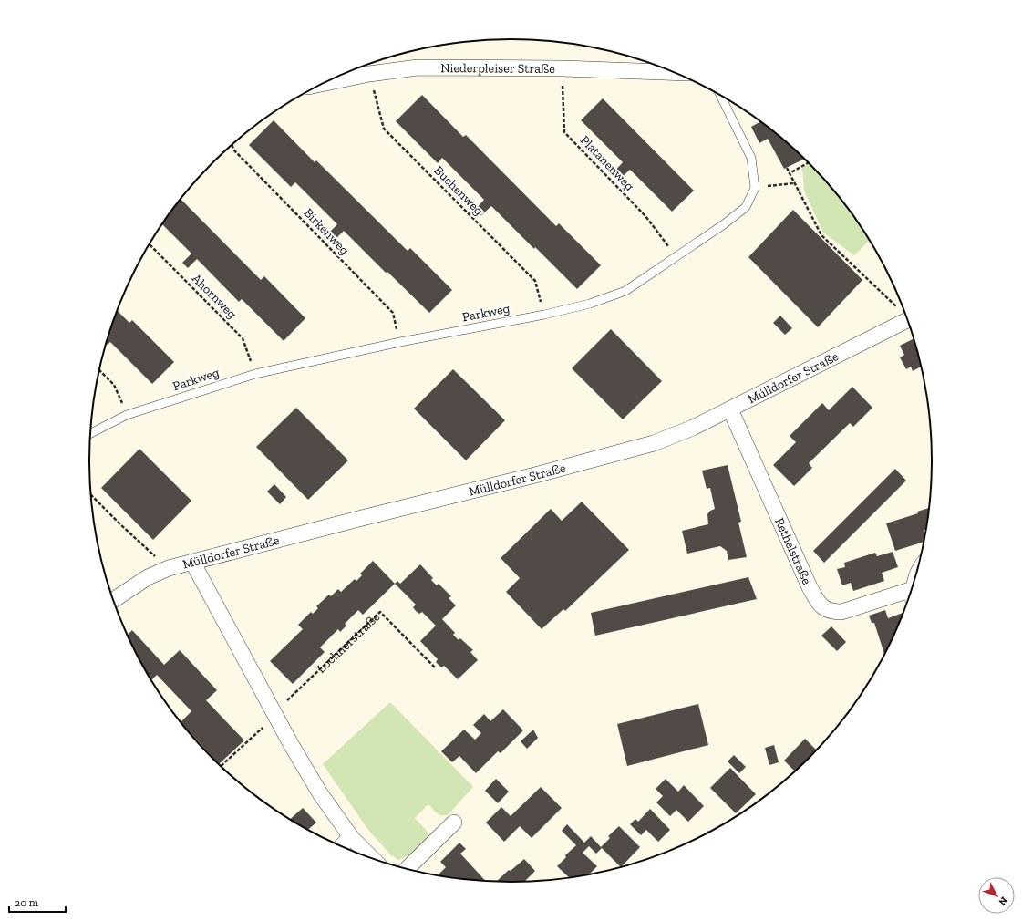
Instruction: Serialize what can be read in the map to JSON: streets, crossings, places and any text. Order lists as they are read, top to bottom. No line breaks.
{"streets":{"street":["Niederpleiser Straße","Mülldorfer Straße","Rethelstraße"],"lane":["Parkweg"],"path":["Platanenweg","Buchenweg","Birkenweg","Ahornweg","Lochnerstraße"]},"crossings":[["Niederpleiser Straße","Platanenweg"],["Niederpleiser Straße","Buchenweg"],["Platanenweg","Parkweg"],["Buchenweg","Parkweg"],["Birkenweg","Parkweg"],["Ahornweg","Parkweg"],["Mülldorfer Straße","Rethelstraße"]],"scale_bar":"20 m","north":"bottom right"}
